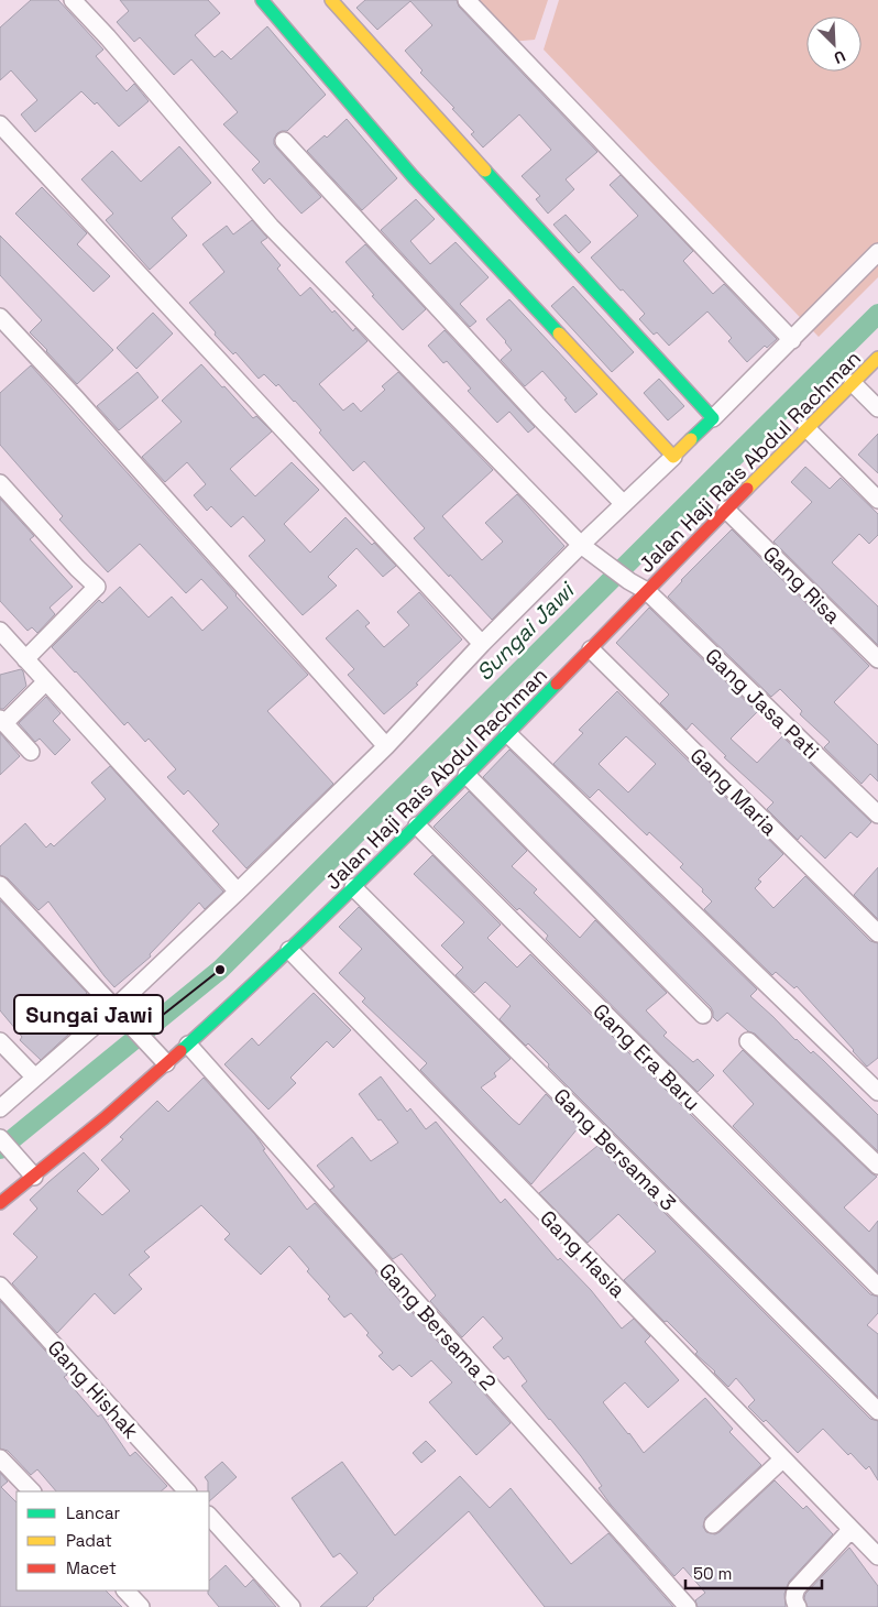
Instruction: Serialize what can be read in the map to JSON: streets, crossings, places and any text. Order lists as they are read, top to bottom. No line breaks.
{"streets":{"street":["Jalan Haji Rais Abdul Rachman","Gang Risa","Gang Jasa Pati","Gang Maria","Gang Era Baru","Gang Bersama 3","Gang Hasia","Gang Bersama 2","Gang Hishak"]},"crossings":[["Jalan Haji Rais Abdul Rachman","Gang Risa"],["Jalan Haji Rais Abdul Rachman","Gang Jasa Pati"],["Jalan Haji Rais Abdul Rachman","Gang Maria"],["Jalan Haji Rais Abdul Rachman","Gang Era Baru"],["Jalan Haji Rais Abdul Rachman","Gang Bersama 3"],["Jalan Haji Rais Abdul Rachman","Gang Hasia"],["Jalan Haji Rais Abdul Rachman","Gang Bersama 2"]],"water":["Sungai Jawi"],"places":["Sungai Jawi"],"legend":["Lancar","Padat","Macet"],"scale_bar":"50 m","north":"bottom right"}
